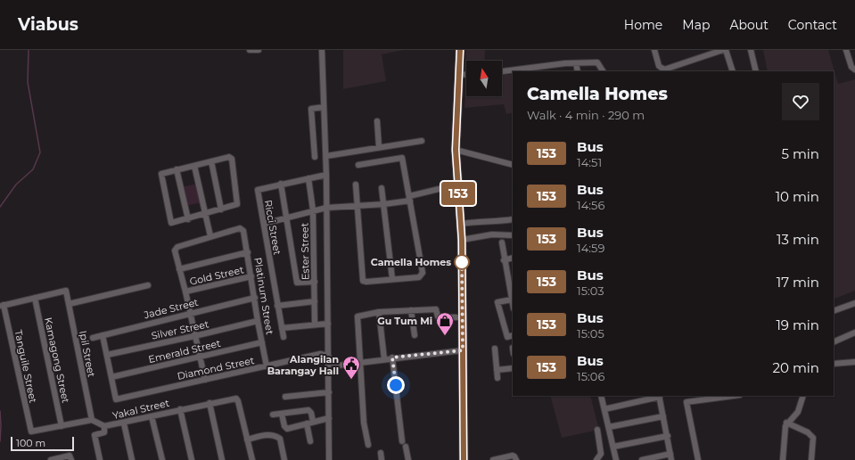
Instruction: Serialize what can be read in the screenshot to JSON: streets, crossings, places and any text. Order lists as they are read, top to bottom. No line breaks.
{"streets":{"street":["Ricci Street","Ester Street","Gold Street","Platinum Street","Jade Street","Silver Street","Emerald Street","Ipil Street","Kamagong Street","Tanguile Street","Diamond Street","Yakal Street"]},"crossings":[["Ricci Street","Ester Street"],["Gold Street","Platinum Street"],["Platinum Street","Jade Street"],["Platinum Street","Silver Street"],["Platinum Street","Emerald Street"],["Platinum Street","Diamond Street"],["Emerald Street","Diamond Street"],["Ipil Street","Kamagong Street"],["Ipil Street","Yakal Street"],["Kamagong Street","Tanguile Street"]],"places":{"other":["Camella Homes"],"shop":["Gu Tum Mi"],"public building":["Alangilan Barangay Hall"]},"lines":["bus line 153"],"scale_bar":"100 m","north":"top","page":{"header":"Viabus","nav":["Home","Map","About","Contact"],"on_map":"153","heading":["Camella Homes","Walk · 4 min · 290 m"],"list":[{"mark":"153","name":"Bus","note":"14:51","value":"5 min"},{"mark":"153","name":"Bus","note":"14:56","value":"10 min"},{"mark":"153","name":"Bus","note":"14:59","value":"13 min"},{"mark":"153","name":"Bus","note":"15:03","value":"17 min"},{"mark":"153","name":"Bus","note":"15:05","value":"19 min"},{"mark":"153","name":"Bus","note":"15:06","value":"20 min"}],"scale":"100 m"}}
